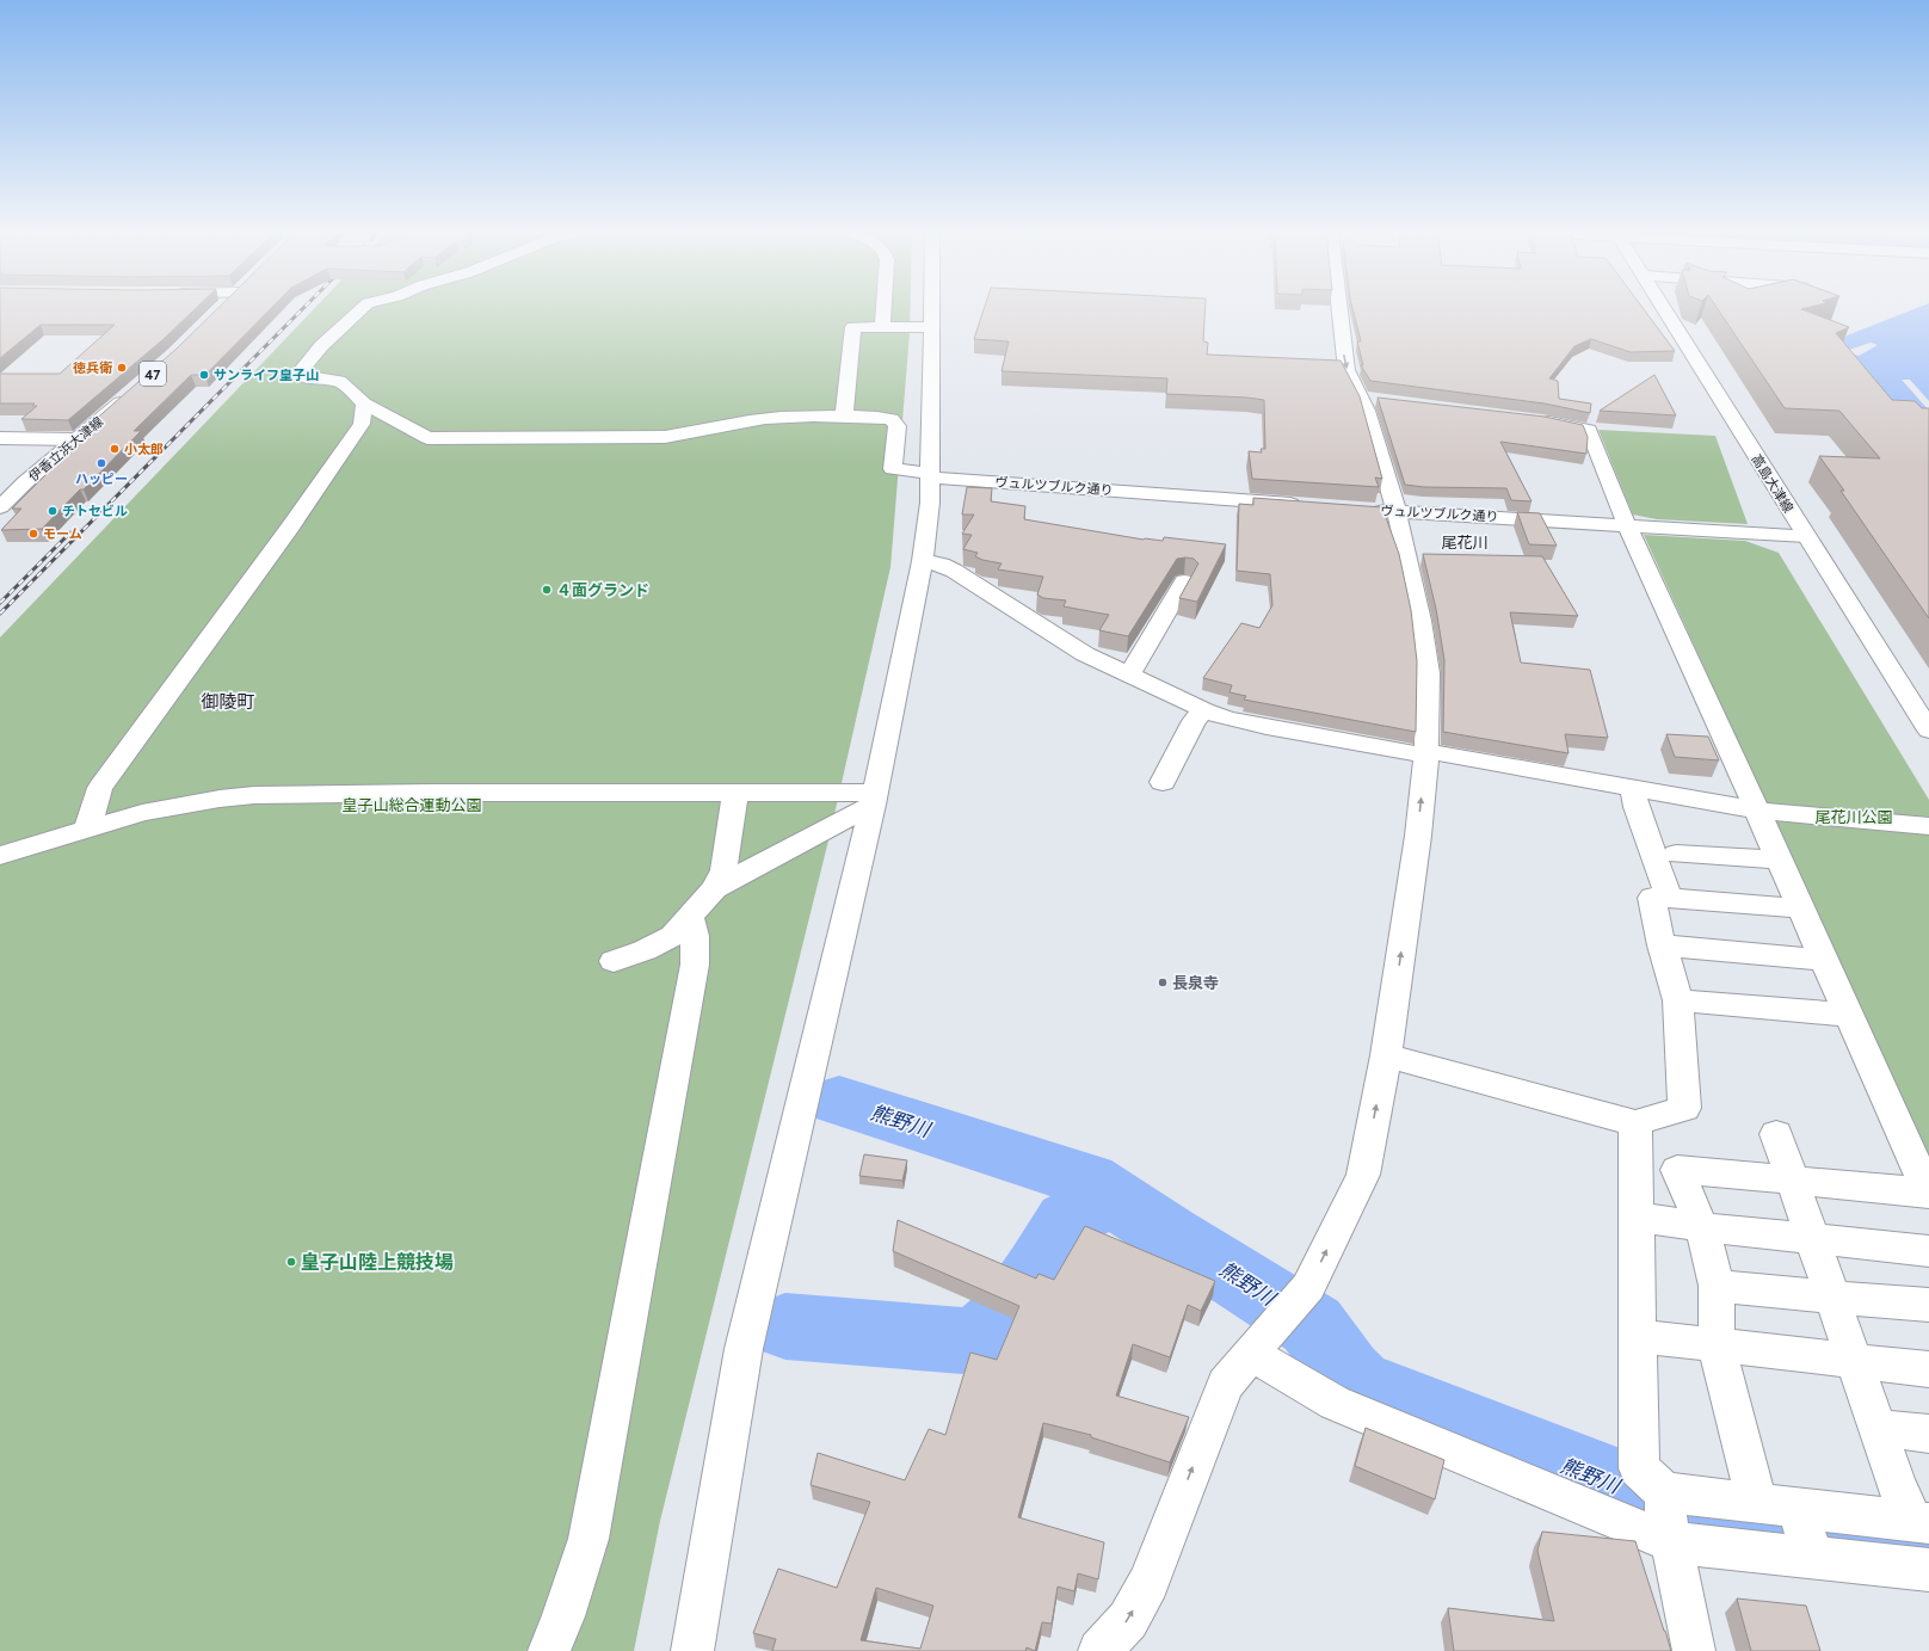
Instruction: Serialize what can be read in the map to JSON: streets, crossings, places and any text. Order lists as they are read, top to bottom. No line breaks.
{"streets":{"street":["47","伊香立浜大津線","高島大津線","ヴュルツブルク通り"]},"crossings":[["高島大津線","ヴュルツブルク通り"]],"districts":["尾花川","御陵町"],"water":["熊野川"],"parks":["皇子山総合運動公園","尾花川公園"],"places":["徳兵衛","サンライフ皇子山","小太郎","ハッピー","チトセビル","モーム","４面グランド","長泉寺","皇子山陸上競技場"]}
